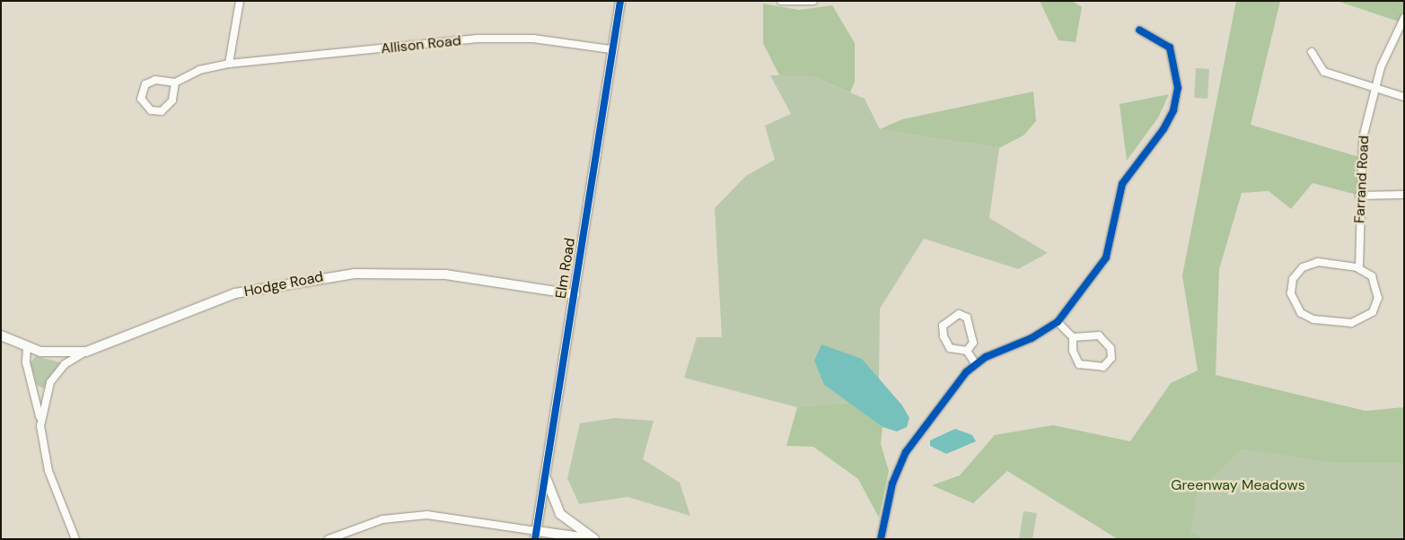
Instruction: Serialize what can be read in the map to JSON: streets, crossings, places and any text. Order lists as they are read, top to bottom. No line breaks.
{"streets":{"street":["Allison Road","Farrand Road","Elm Road","Hodge Road"]},"crossings":[["Allison Road","Elm Road"],["Elm Road","Hodge Road"]],"parks":["Greenway Meadows"]}
